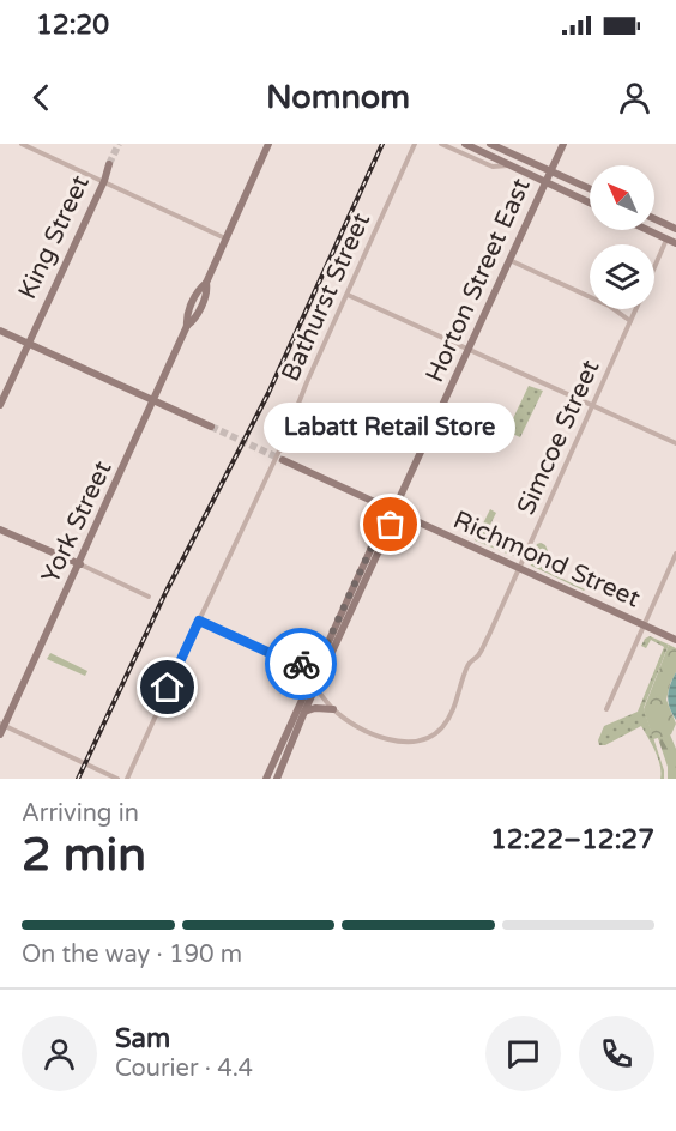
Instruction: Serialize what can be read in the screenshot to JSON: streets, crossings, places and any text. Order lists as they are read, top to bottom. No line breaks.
{"streets":{"main road":["King Street","Horton Street East","York Street","Richmond Street"],"street":["Bathurst Street","Simcoe Street"]},"crossings":[["Horton Street East","Simcoe Street"],["Horton Street East","Richmond Street"],["Simcoe Street","Richmond Street"]],"places":["Labatt Retail Store"],"north":"top left","page":{"status":"12:20","header":"Nomnom","bubble":"Labatt Retail Store","heading":["2 min","Arriving in","12:22–12:27"],"panel":["Sam","Courier · 4.4"],"bar":"On the way · 190 m"}}
